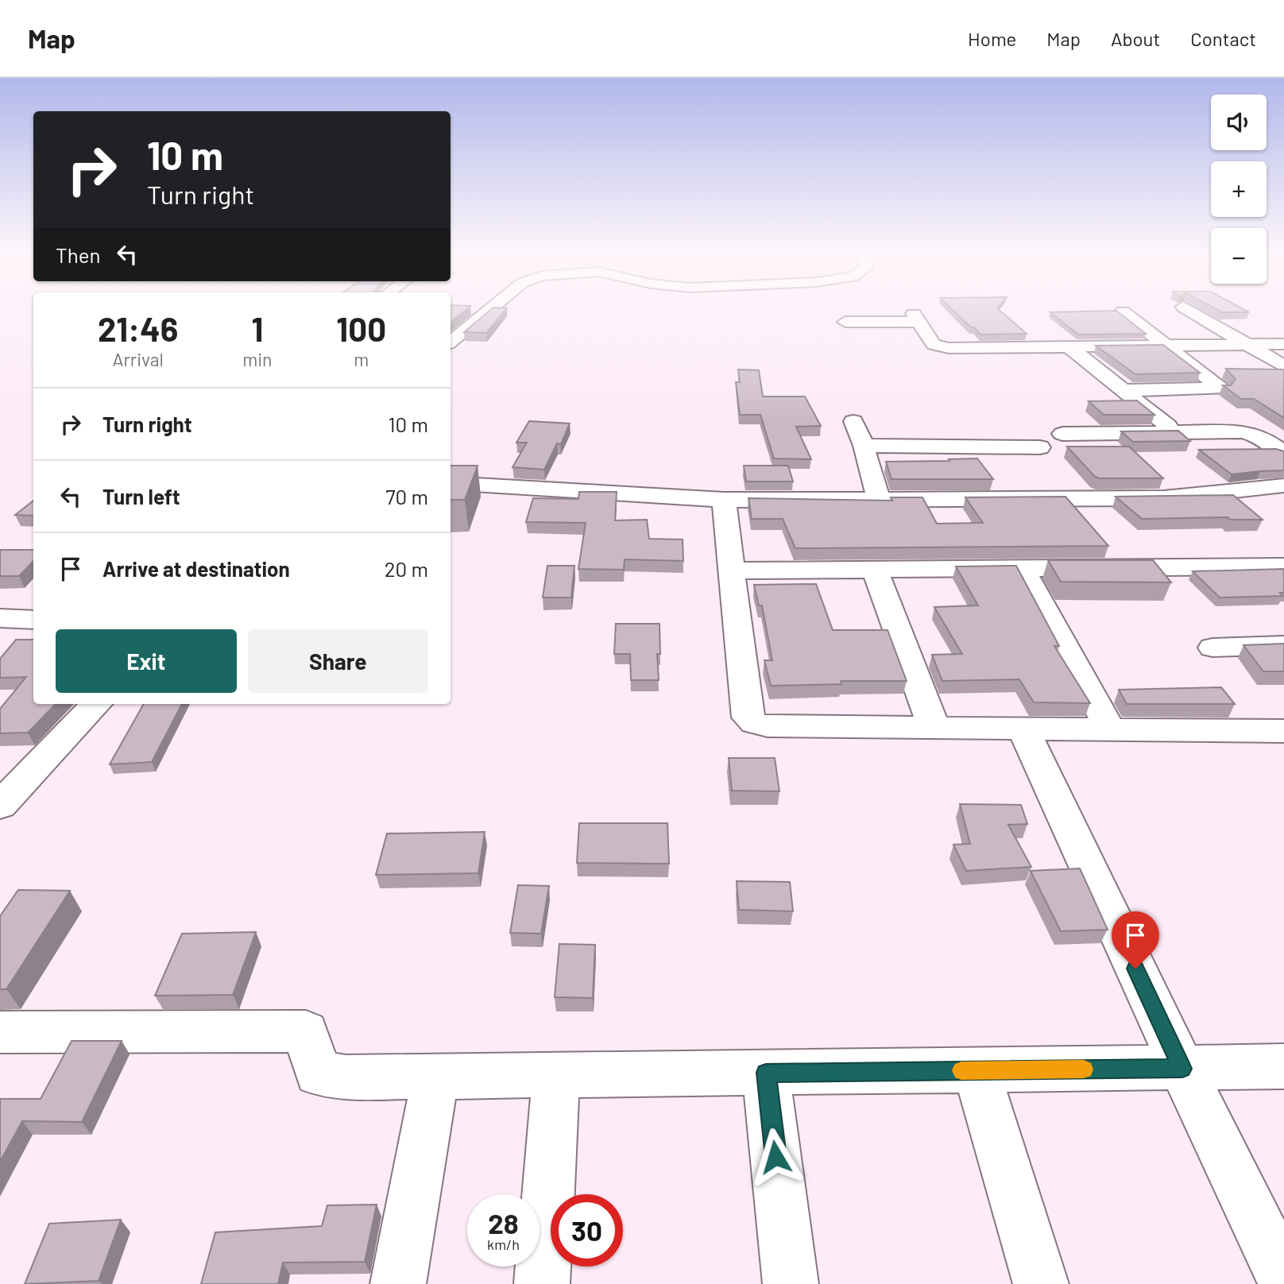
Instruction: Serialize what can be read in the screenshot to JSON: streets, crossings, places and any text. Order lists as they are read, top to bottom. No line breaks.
{"page":{"header":"Map","nav":["Home","Map","About","Contact"],"map_buttons":["+","−"],"turn":["10 m","Turn right"],"then":"Then","eta":["21:46","Arrival","1","min","100","m"],"list":[{"name":"Turn right","value":"10 m"},{"name":"Turn left","value":"70 m"},{"name":"Arrive at destination","value":"20 m"}],"buttons":["Exit","Share"],"speed":"28 km/h","limit":"30"}}
